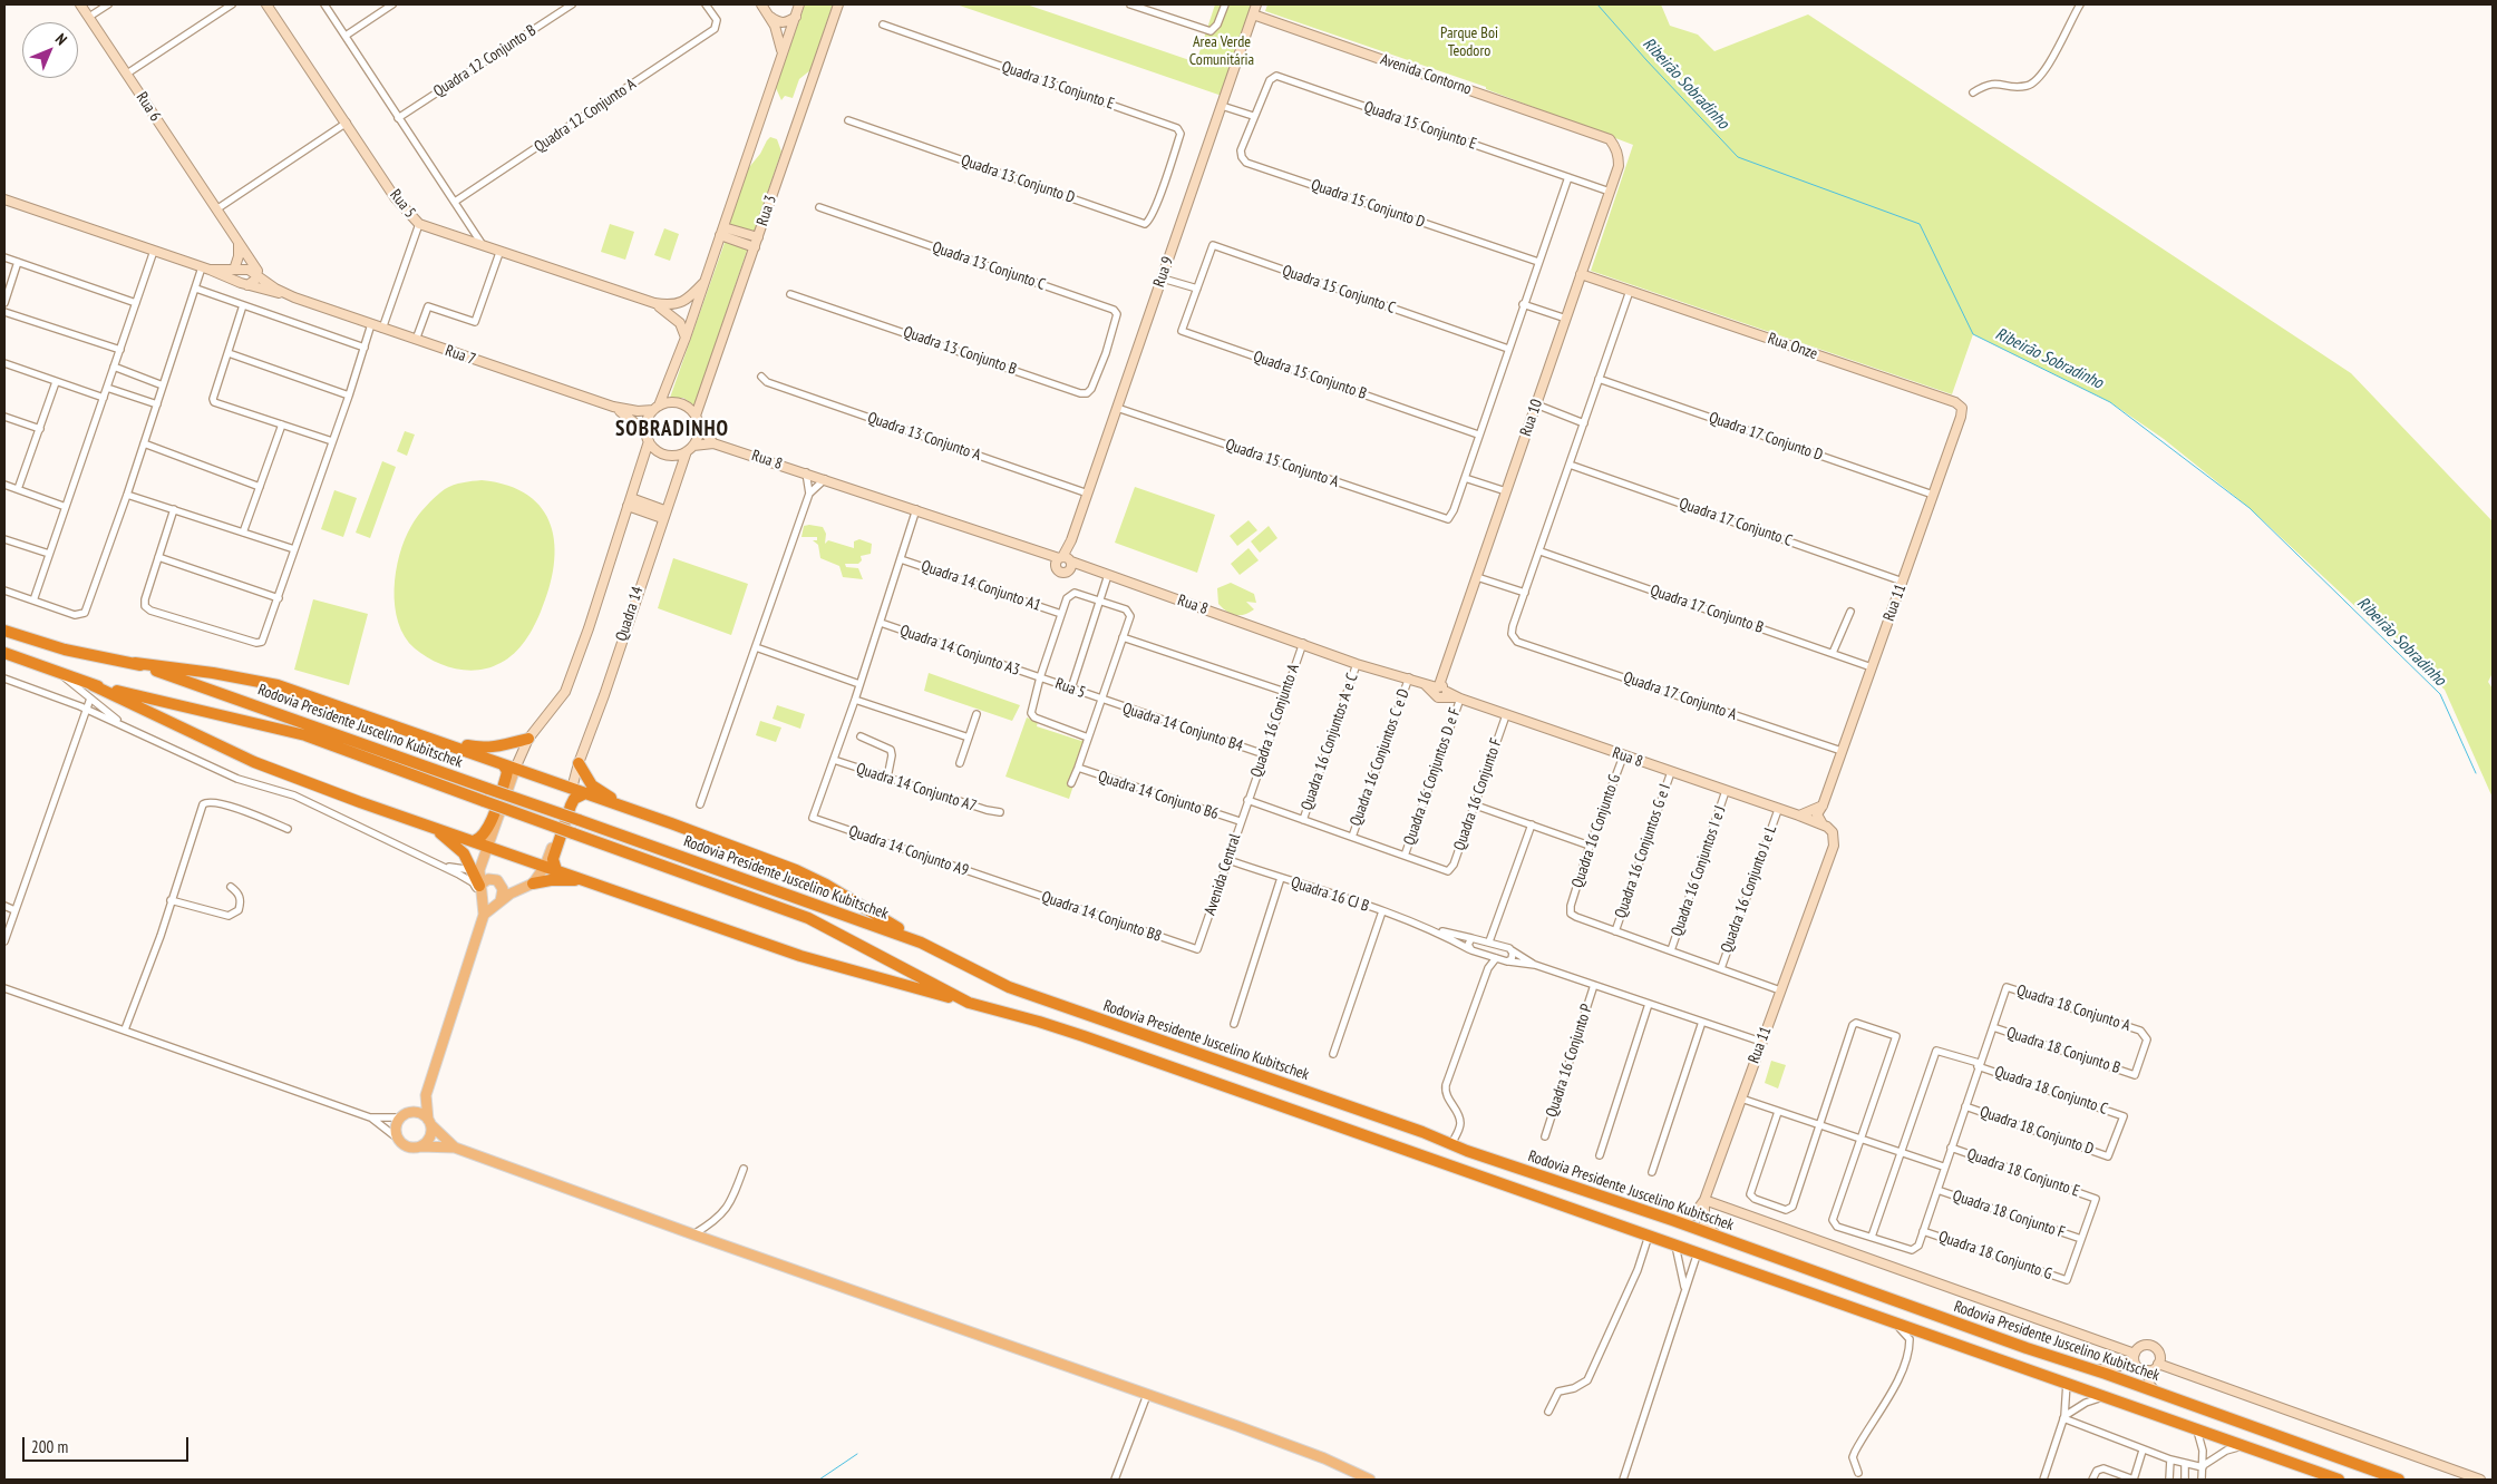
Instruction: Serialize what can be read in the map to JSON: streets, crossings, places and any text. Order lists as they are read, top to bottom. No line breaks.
{"streets":{"highway":["Rodovia Presidente Juscelino Kubitschek"],"street":["Quadra 12 Conjunto B","Avenida Contorno","Quadra 13 Conjunto E","Rua 6","Quadra 12 Conjunto A","Quadra 15 Conjunto E","Quadra 13 Conjunto D","Rua 5","Quadra 15 Conjunto D","Rua 3","Quadra 13 Conjunto C","Rua 9","Quadra 15 Conjunto C","Rua Onze","Quadra 13 Conjunto B","Rua 7","Quadra 15 Conjunto B","Rua 10","Quadra 13 Conjunto A","Quadra 17 Conjunto D","Rua 8","Quadra 15 Conjunto A","Quadra 17 Conjunto C","Quadra 14 Conjunto A1","Rua 11","Quadra 17 Conjunto B","Quadra 14","Quadra 14 Conjunto A3","Quadra 17 Conjunto A","Quadra 16 Conjunto A","Quadra 14 Conjunto B4","Quadra 16 Conjuntos A e C","Quadra 16 Conjuntos C e D","Quadra 16 Conjuntos D e F","Quadra 14 Conjunto A7","Quadra 16 Conjunto F","Quadra 14 Conjunto B6","Quadra 16 Conjunto G","Quadra 14 Conjunto A9","Quadra 16 Conjuntos G e I","Quadra 16 Conjuntos I e J","Avenida Central","Quadra 16 Conjunto J e L","Quadra 16 CJ B","Quadra 14 Conjunto B8","Quadra 18 Conjunto A","Quadra 18 Conjunto B","Quadra 16 Conjunto P","Quadra 18 Conjunto C","Quadra 18 Conjunto D","Quadra 18 Conjunto E","Quadra 18 Conjunto F","Quadra 18 Conjunto G"]},"crossings":[["Avenida Contorno","Rua 9"],["Avenida Contorno","Rua 10"],["Quadra 13 Conjunto E","Quadra 13 Conjunto D"],["Rua 6","Rua 7"],["Quadra 15 Conjunto E","Quadra 15 Conjunto D"],["Quadra 15 Conjunto E","Rua 10"],["Rua 5","Quadra 14 Conjunto A3"],["Rua 5","Quadra 14 Conjunto B4"],["Rua 3","Rua 7"],["Rua 3","Rua 8"],["Rua 3","Quadra 14"],["Quadra 13 Conjunto C","Quadra 13 Conjunto B"],["Rua 9","Quadra 13 Conjunto A"],["Rua 9","Rua 8"],["Rua 9","Quadra 15 Conjunto A"],["Quadra 15 Conjunto C","Quadra 15 Conjunto B"],["Rua Onze","Rua 10"],["Rua Onze","Rua 11"],["Rua 7","Rua 8"],["Rua 7","Quadra 14"],["Rua 10","Rua 8"],["Quadra 17 Conjunto D","Rua 11"],["Rua 8","Quadra 14"],["Rua 8","Quadra 16 Conjunto A"],["Rua 8","Quadra 16 Conjuntos A e C"],["Rua 8","Quadra 16 Conjuntos C e D"],["Rua 8","Quadra 16 Conjuntos D e F"],["Rua 8","Quadra 16 Conjunto F"],["Rua 8","Quadra 16 Conjunto G"],["Rua 8","Quadra 16 Conjuntos G e I"],["Rua 8","Quadra 16 Conjuntos I e J"],["Rua 8","Quadra 16 Conjunto J e L"],["Quadra 17 Conjunto C","Rua 11"],["Rua 11","Quadra 17 Conjunto B"],["Rua 11","Quadra 17 Conjunto A"],["Rua 11","Rodovia Presidente Juscelino Kubitschek"],["Quadra 16 Conjunto A","Quadra 14 Conjunto B4"],["Quadra 16 Conjunto A","Avenida Central"],["Quadra 16 Conjuntos D e F","Quadra 16 Conjunto F"],["Quadra 14 Conjunto A7","Quadra 14 Conjunto A9"],["Quadra 14 Conjunto B6","Avenida Central"],["Quadra 16 Conjunto G","Quadra 16 Conjuntos G e I"],["Quadra 14 Conjunto A9","Quadra 14 Conjunto B8"],["Avenida Central","Quadra 16 CJ B"],["Avenida Central","Quadra 14 Conjunto B8"],["Quadra 18 Conjunto A","Quadra 18 Conjunto B"],["Quadra 18 Conjunto C","Quadra 18 Conjunto D"],["Quadra 18 Conjunto E","Quadra 18 Conjunto F"],["Quadra 18 Conjunto E","Quadra 18 Conjunto G"],["Quadra 18 Conjunto F","Quadra 18 Conjunto G"]],"districts":["SOBRADINHO"],"water":["Ribeirão Sobradinho"],"parks":["Parque Boi Teodoro","Area Verde Comunitária"],"scale_bar":"200 m","north":"top right"}
